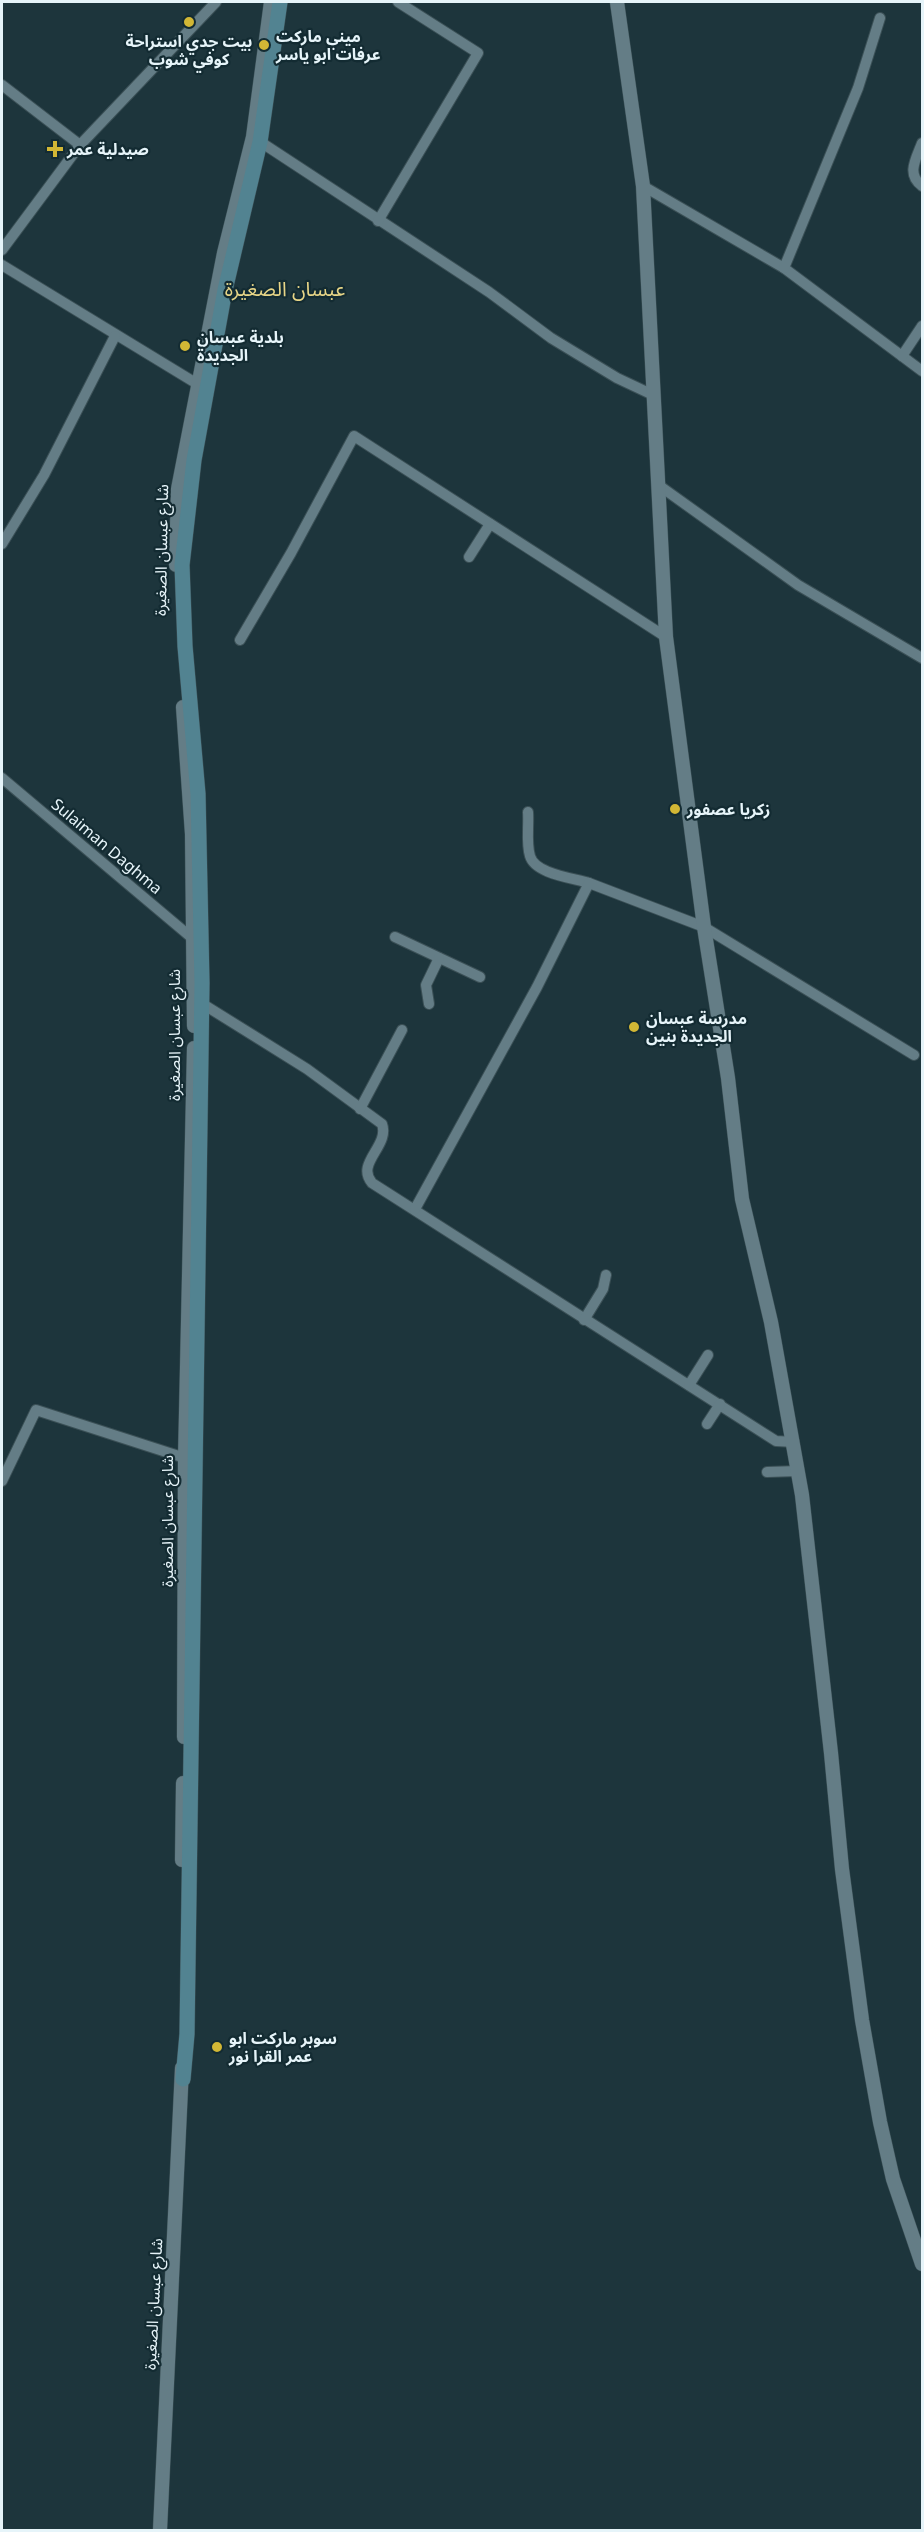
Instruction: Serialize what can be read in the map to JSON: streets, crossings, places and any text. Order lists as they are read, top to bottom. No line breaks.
{"streets":{"main road":["شارع عبسان الصغيرة"],"street":["Sulaiman Daghma"]},"crossings":[["شارع عبسان الصغيرة","Sulaiman Daghma"]],"districts":["عبسان الصغيرة"],"places":{"other":["بيت جدي استراحة كوفي شوب","ميني ماركت عرفات ابو ياسر","بلدية عبسان الجديدة","زكريا عصفور","مدرسة عبسان الجديدة بنين","سوبر ماركت ابو عمر القرا نور"],"health":["صيدلية عمر"]}}
